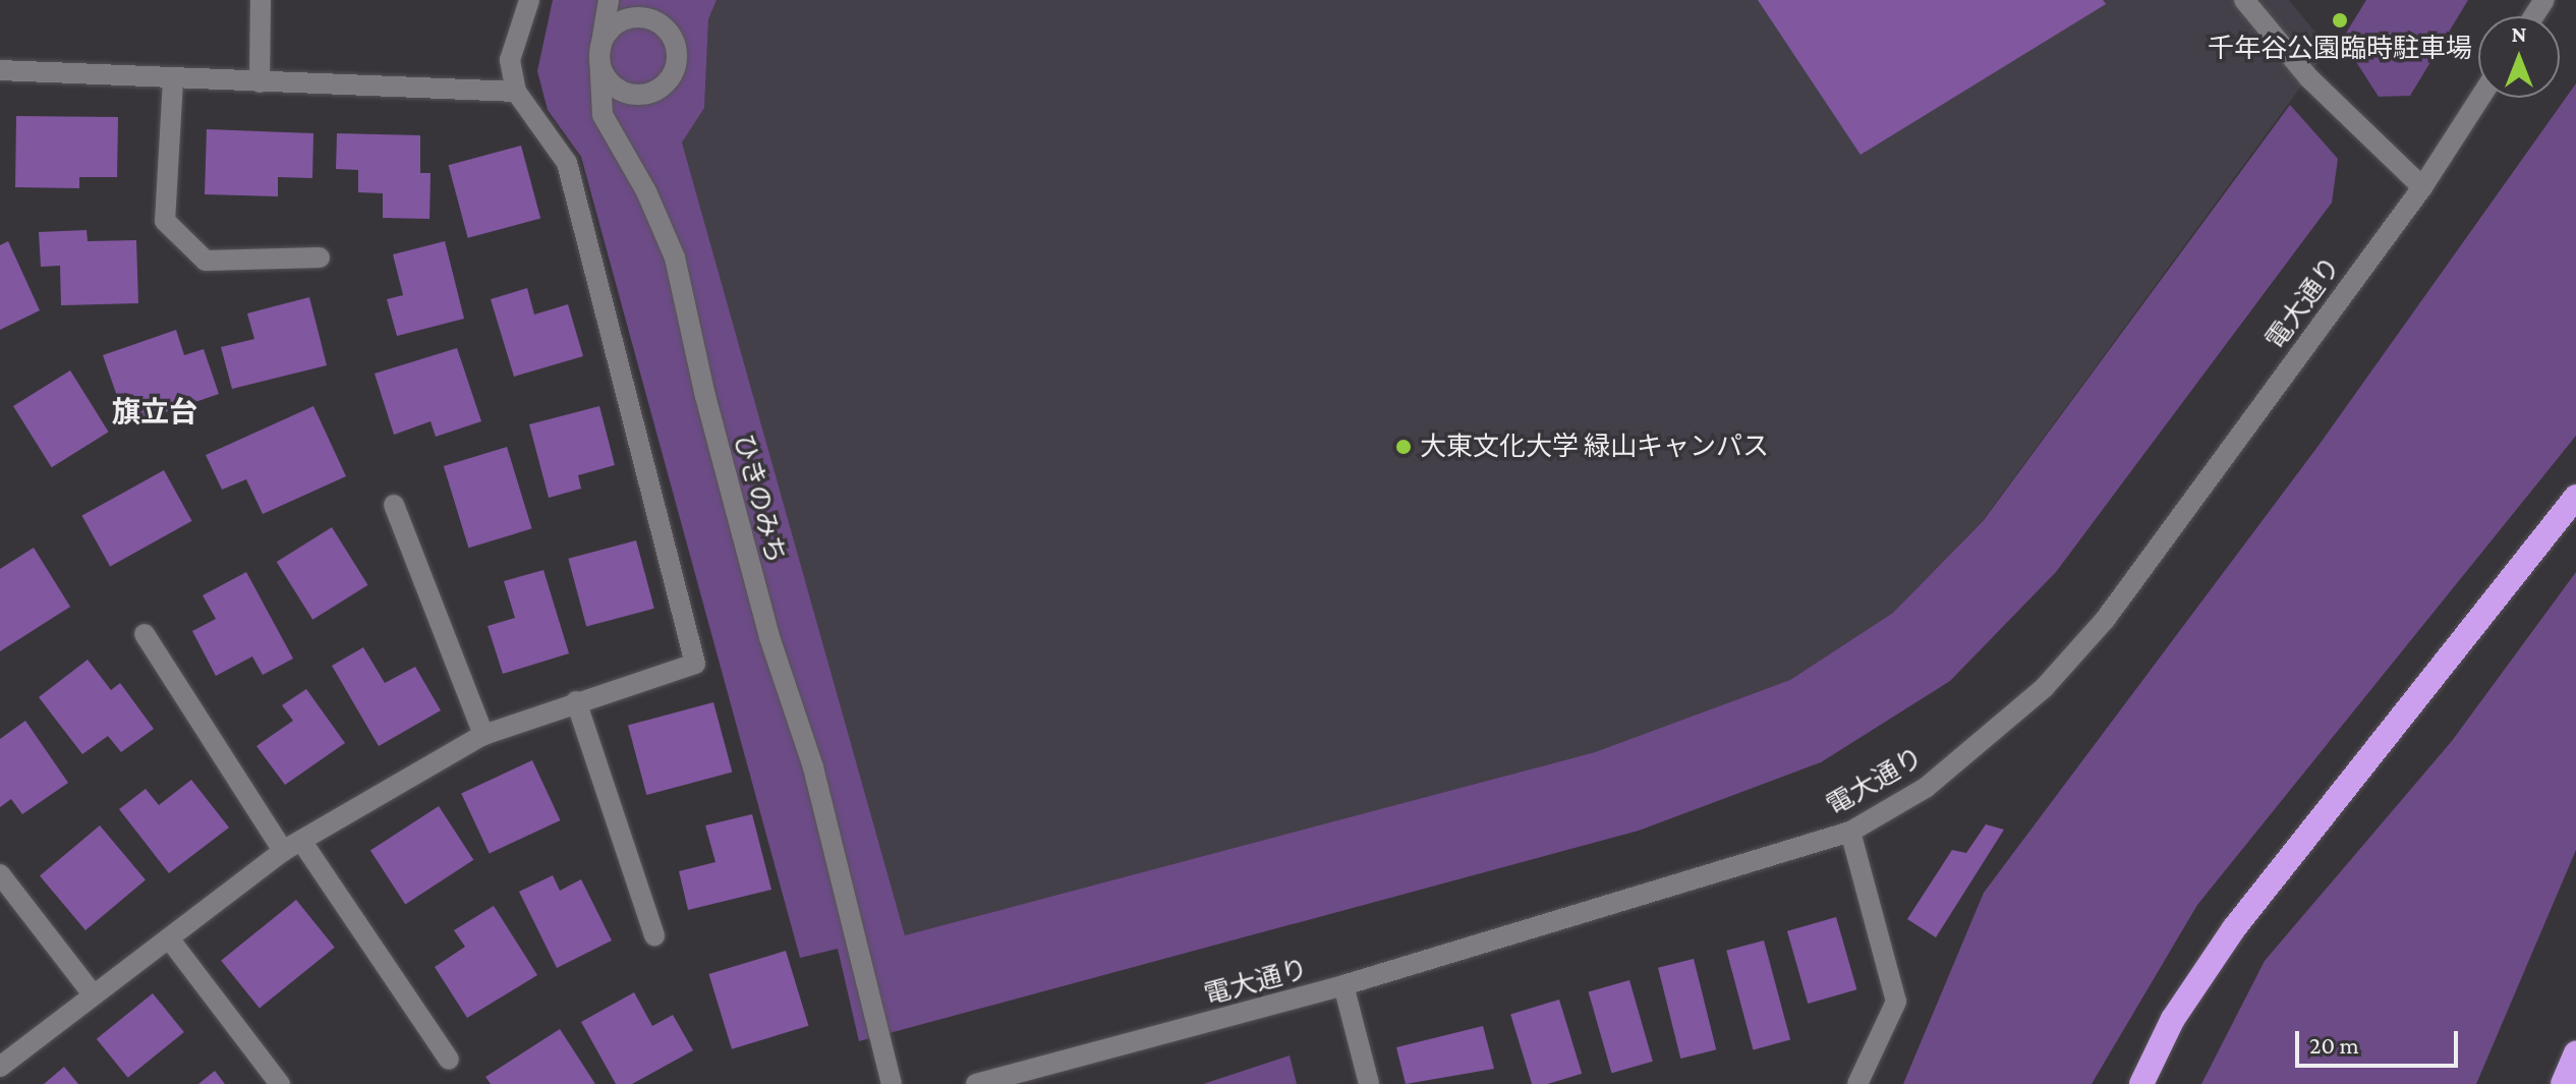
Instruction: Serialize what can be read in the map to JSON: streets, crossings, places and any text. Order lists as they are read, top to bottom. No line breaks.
{"streets":{"street":["電大通り","ひきのみち"]},"districts":["旗立台"],"places":["千年谷公園臨時駐車場","大東文化大学 緑山キャンパス"],"scale_bar":"20 m","north":"top"}
